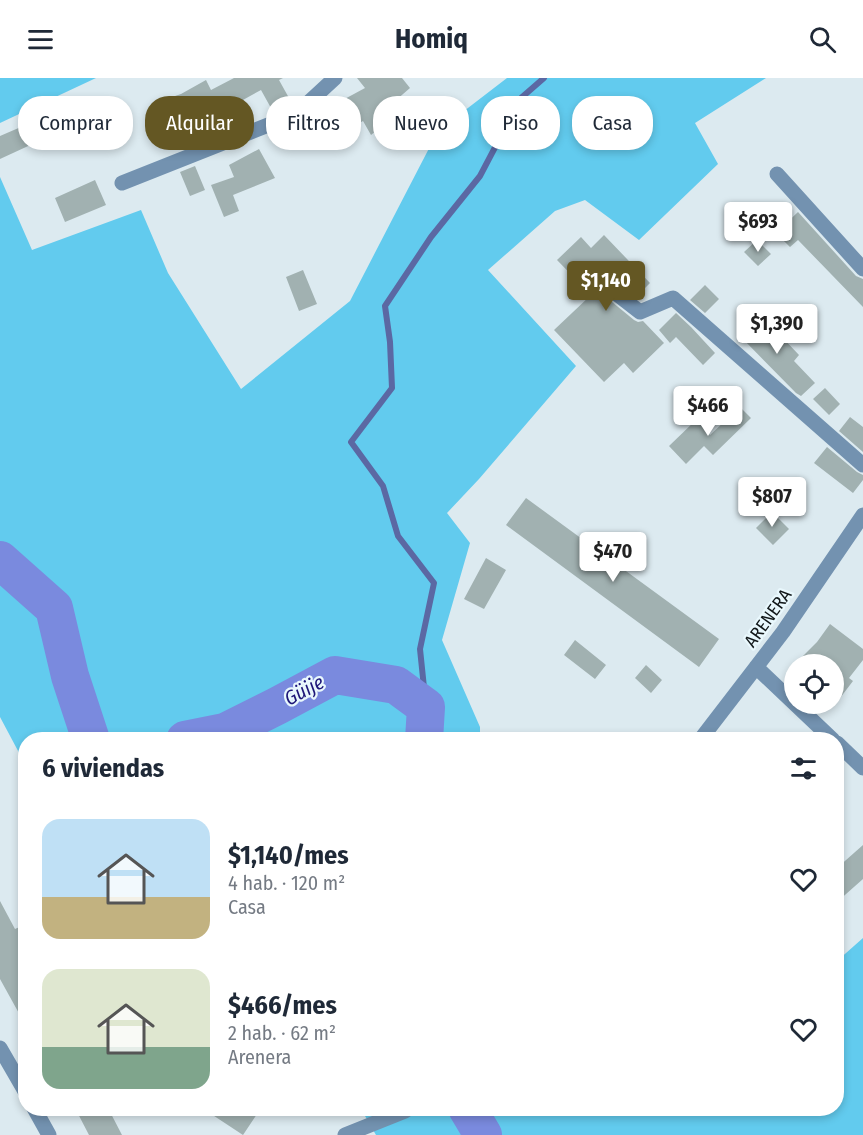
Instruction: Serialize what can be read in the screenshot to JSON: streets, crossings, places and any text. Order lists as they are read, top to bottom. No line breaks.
{"streets":{"street":["ARENERA"]},"water":["Güije"],"page":{"header":"Homiq","chip":["Comprar","Alquilar","Filtros","Nuevo","Piso","Casa"],"price":["$693","$1,140","$1,390","$466","$807","$470"],"heading":"6 viviendas","list":[{"name":"$1,140/mes","note":"4 hab. · 120 m² · Casa"},{"name":"$466/mes","note":"2 hab. · 62 m² · Arenera"}]}}
